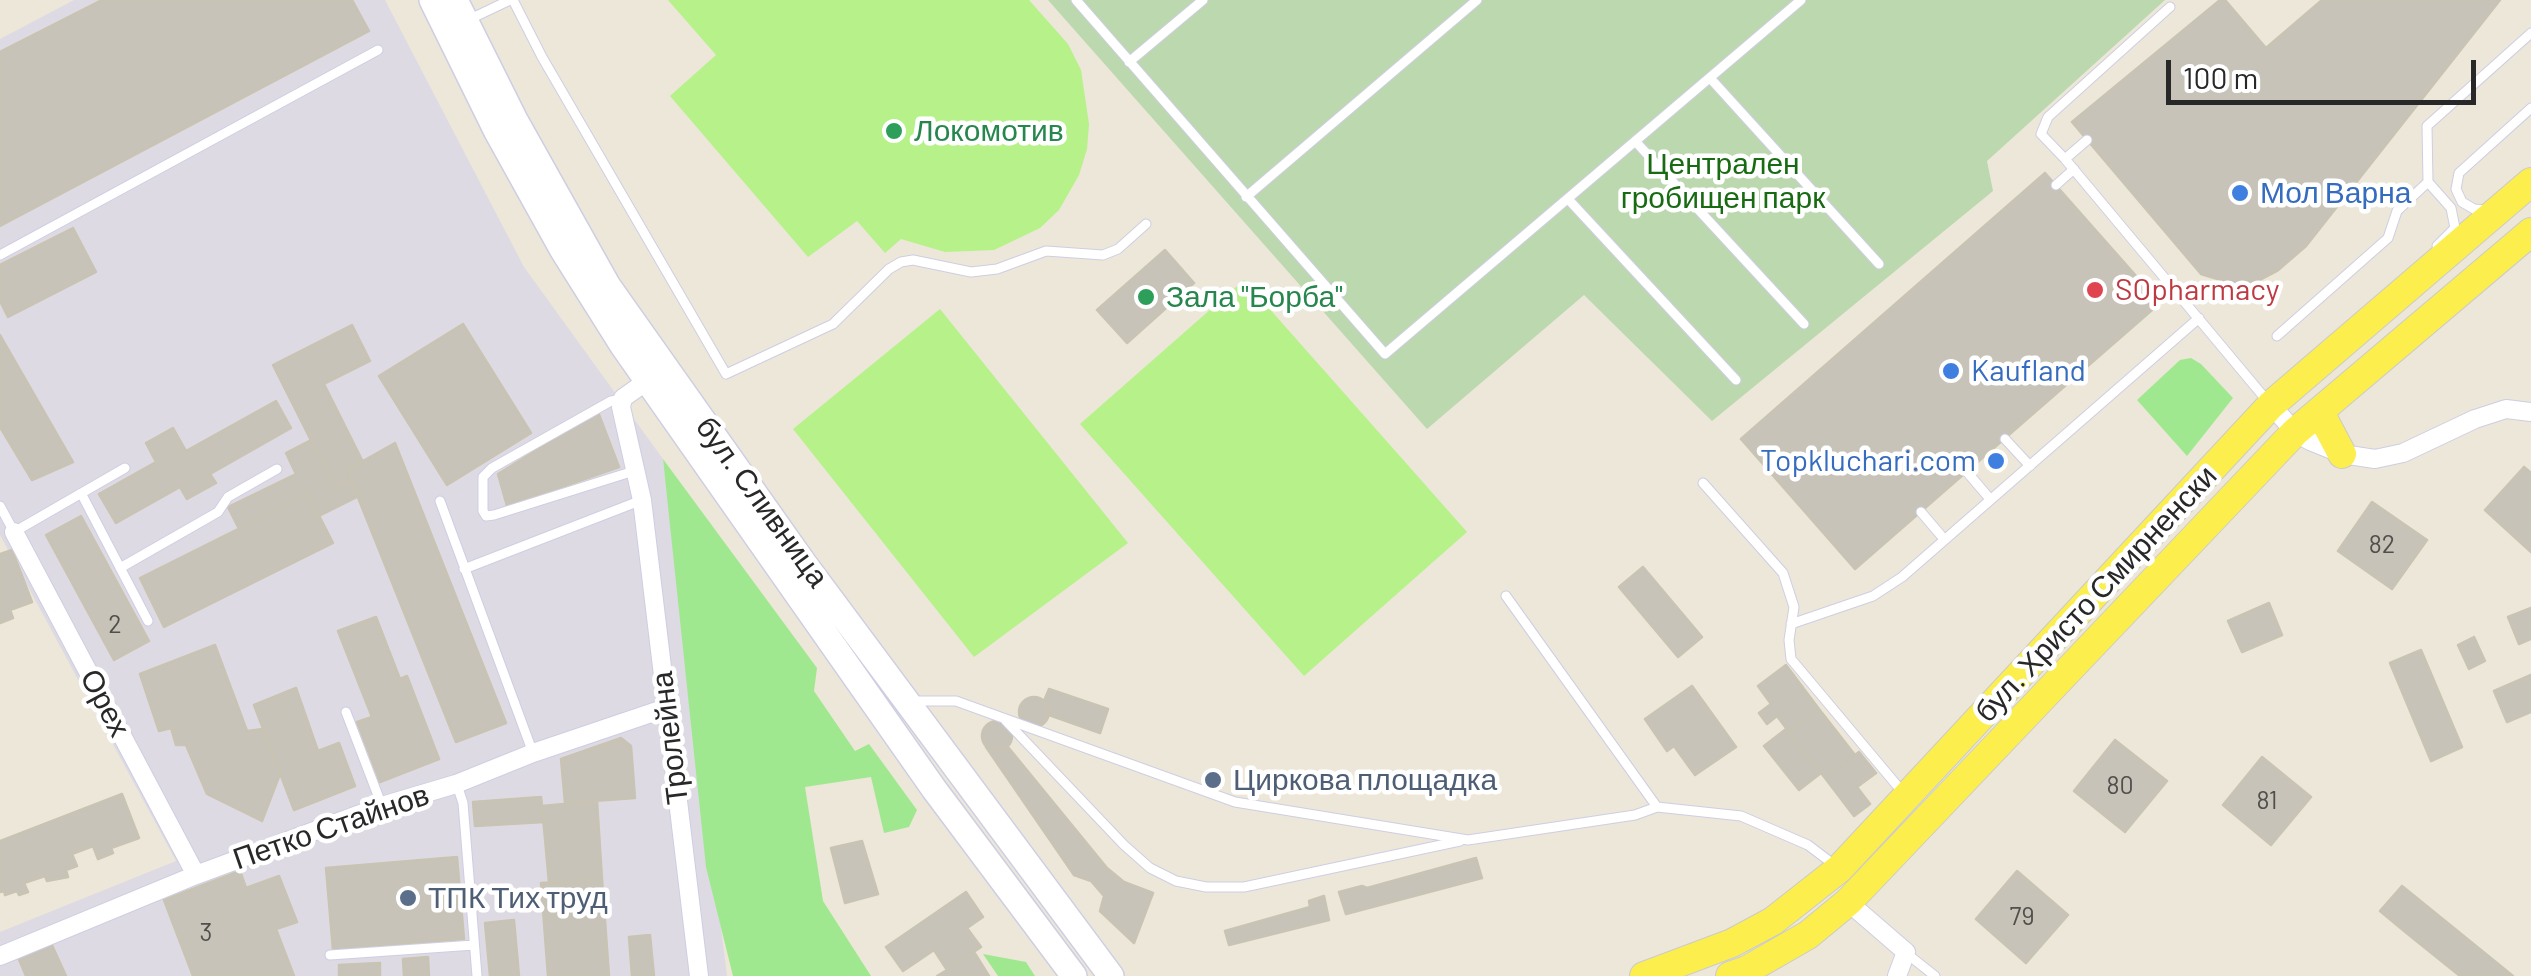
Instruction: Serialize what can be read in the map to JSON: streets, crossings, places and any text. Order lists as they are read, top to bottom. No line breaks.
{"streets":{"main road":["бул. Сливница","бул. Христо Смирненски"],"street":["Орех","Тролейна","Петко Стайнов"]},"crossings":[["Орех","Петко Стайнов"],["Тролейна","Петко Стайнов"]],"parks":["Централен гробищен парк"],"places":["Локомотив","Мол Варна","SOpharmacy","Зала \"Борба\"","Kaufland","Topkluchari.com","Циркова площадка","ТПК Тих труд"],"house_numbers":["82","2","80","81","79","3"],"scale_bar":"100 m"}
